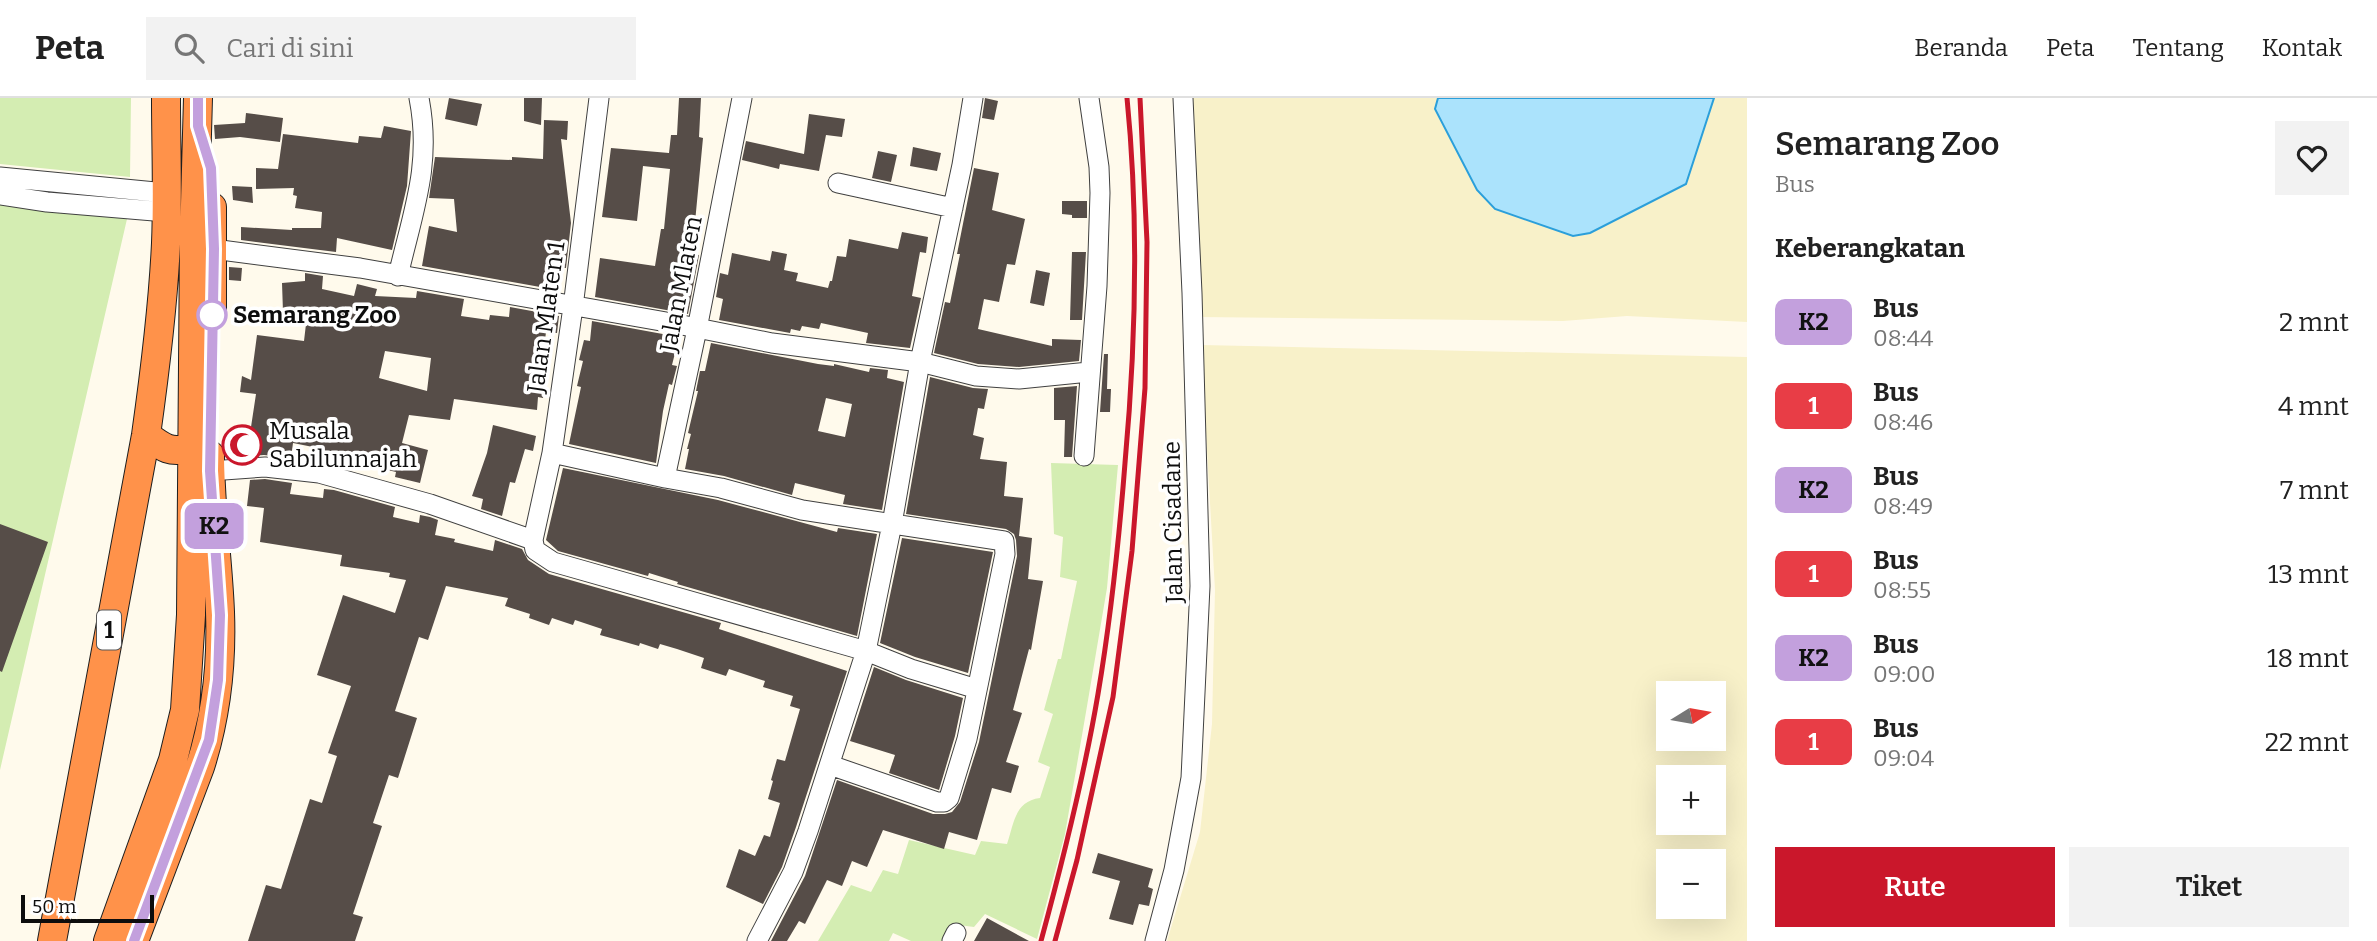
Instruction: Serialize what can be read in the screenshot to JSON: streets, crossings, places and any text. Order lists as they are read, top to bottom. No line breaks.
{"streets":{"highway":["1"],"street":["Jalan Mlaten","Jalan Mlaten 1","Jalan Cisadane"]},"places":{"other":["Semarang Zoo"],"mosque":["Musala Sabilunnajah"]},"lines":["bus line K2"],"scale_bar":"50 m","north":"right","page":{"header":"Peta","search":"Cari di sini","nav":["Beranda","Peta","Tentang","Kontak"],"on_map":"K2","heading":[["Semarang Zoo","Bus"],"Keberangkatan"],"list":[{"mark":"K2","name":"Bus","note":"08:44","value":"2 mnt"},{"mark":"1","name":"Bus","note":"08:46","value":"4 mnt"},{"mark":"K2","name":"Bus","note":"08:49","value":"7 mnt"},{"mark":"1","name":"Bus","note":"08:55","value":"13 mnt"},{"mark":"K2","name":"Bus","note":"09:00","value":"18 mnt"},{"mark":"1","name":"Bus","note":"09:04","value":"22 mnt"}],"map_buttons":["+","−"],"buttons":["Rute","Tiket"],"scale":"50 m"}}
